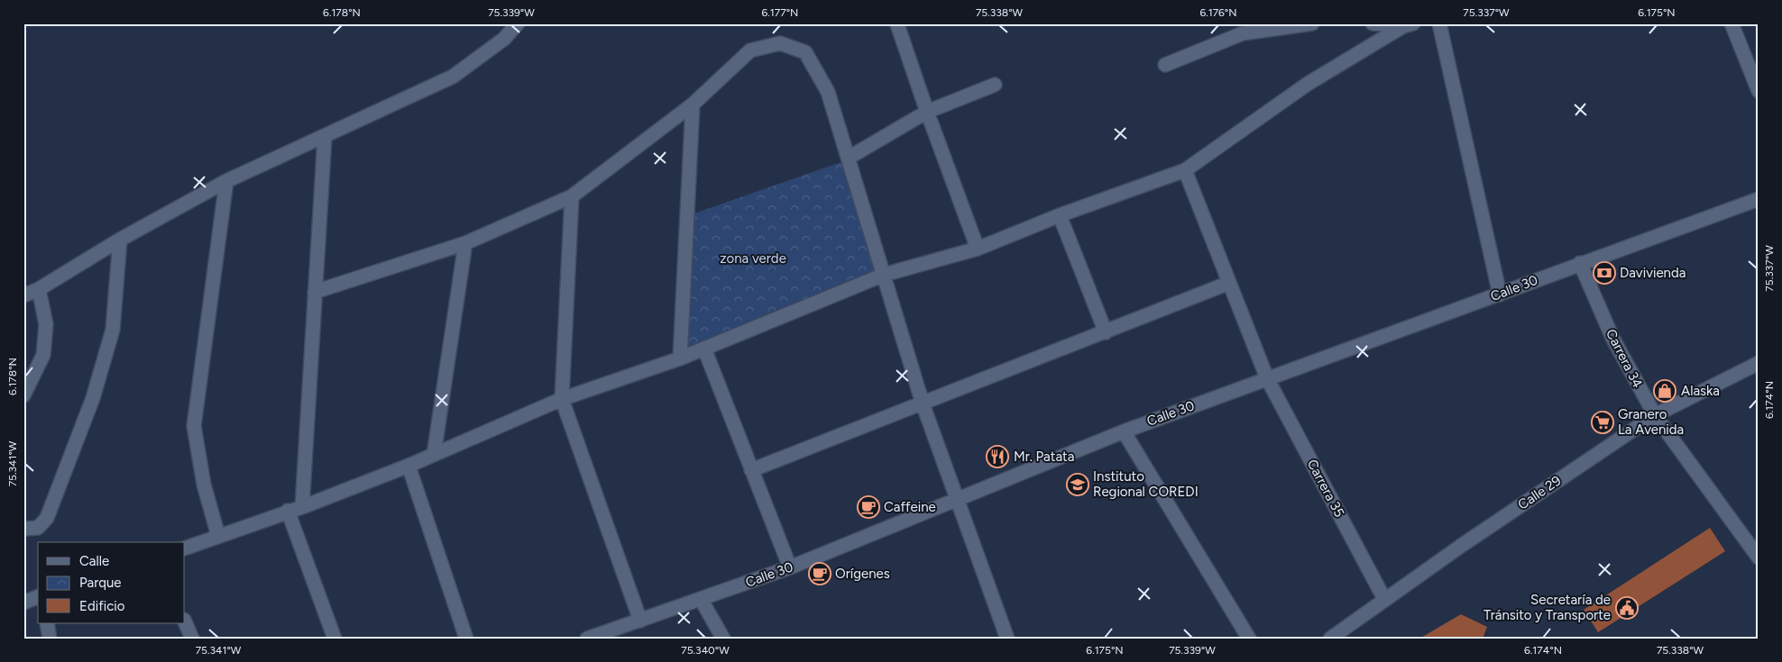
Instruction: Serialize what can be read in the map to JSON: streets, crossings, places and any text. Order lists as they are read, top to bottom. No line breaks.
{"streets":{"street":["Calle 30","Carrera 34","Carrera 35","Calle 29"]},"crossings":[["Calle 30","Carrera 34"],["Calle 30","Carrera 35"],["Carrera 34","Calle 29"],["Carrera 35","Calle 29"]],"parks":["zona verde"],"places":{"bank":["Davivienda"],"shop":["Alaska"],"supermarket":["Granero La Avenida"],"restaurant":["Mr. Patata"],"school or university":["Instituto Regional COREDI"],"cafe":["Caffeine","Orígenes"],"public building":["Secretaría de Tránsito y Transporte"]},"legend":["Calle","Parque","Edificio"],"coordinates":["6.178°N","75.339°W","6.177°N","75.338°W","6.176°N","75.337°W","6.175°N","6.174°N","75.341°W","75.340°W"]}
